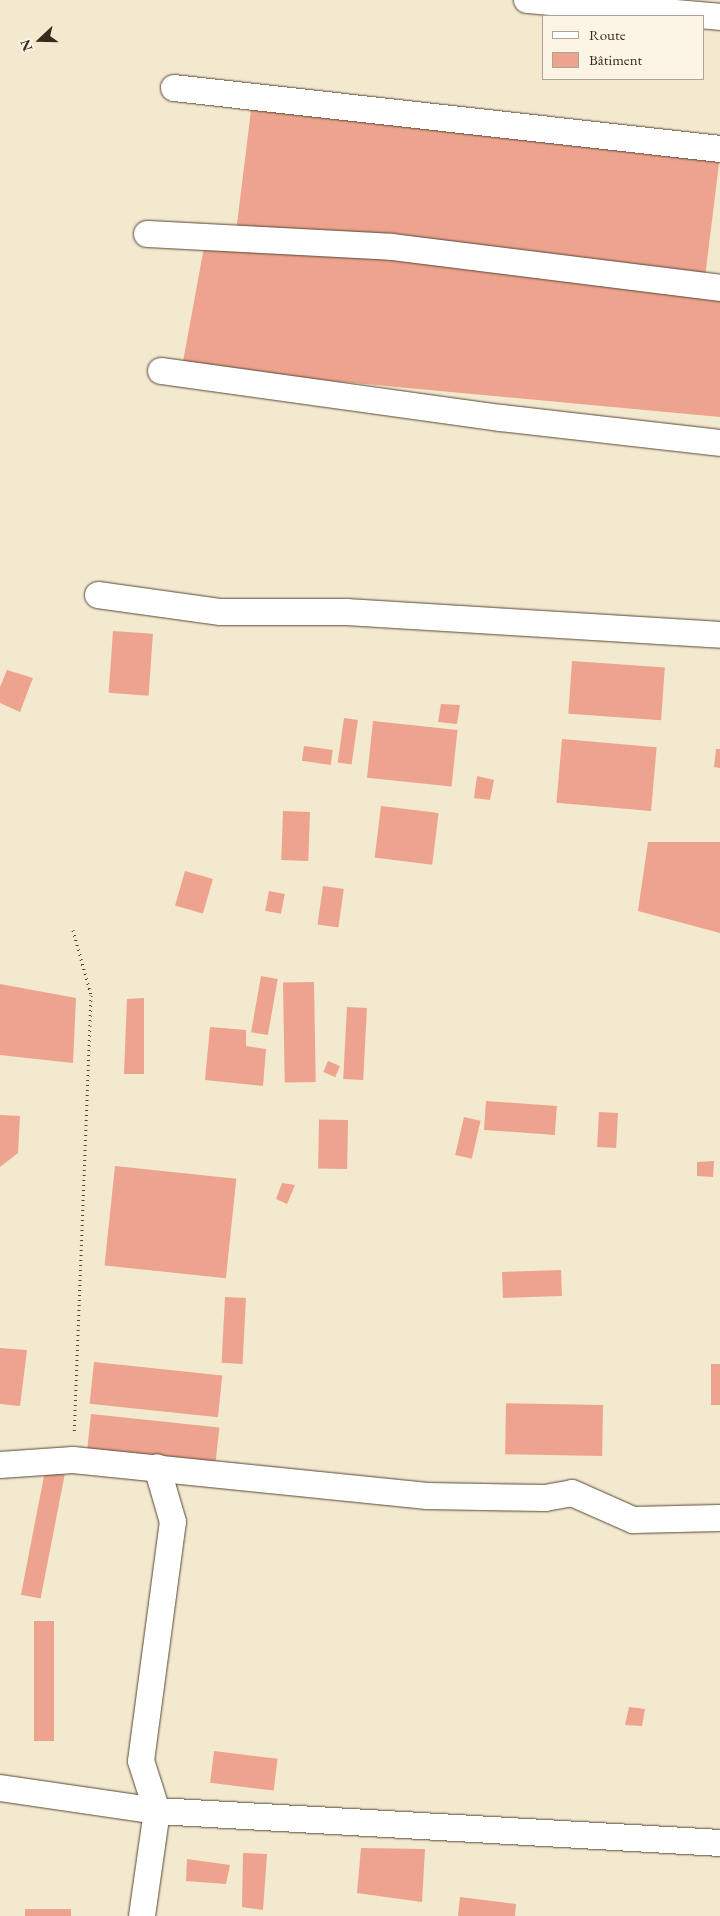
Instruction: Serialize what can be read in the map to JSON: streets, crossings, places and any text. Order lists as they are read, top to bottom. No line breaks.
{"legend":["Route","Bâtiment"],"north":"left"}
